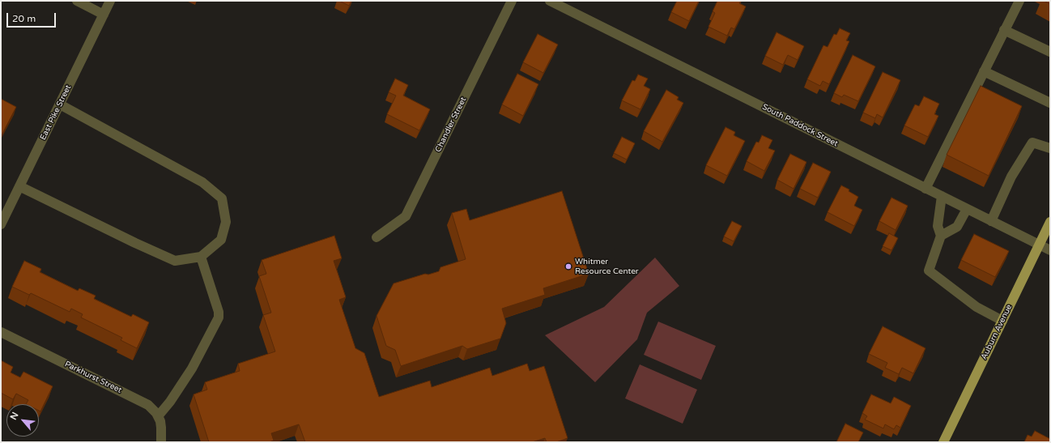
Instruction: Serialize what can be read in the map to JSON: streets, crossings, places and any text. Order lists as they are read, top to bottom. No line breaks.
{"streets":{"main road":["Auburn Avenue"],"street":["East Pike Street","Chandler Street","South Paddock Street","Parkhurst Street"]},"crossings":[["South Paddock Street","Auburn Avenue"]],"places":["Whitmer Resource Center"],"scale_bar":"20 m","north":"top left"}
